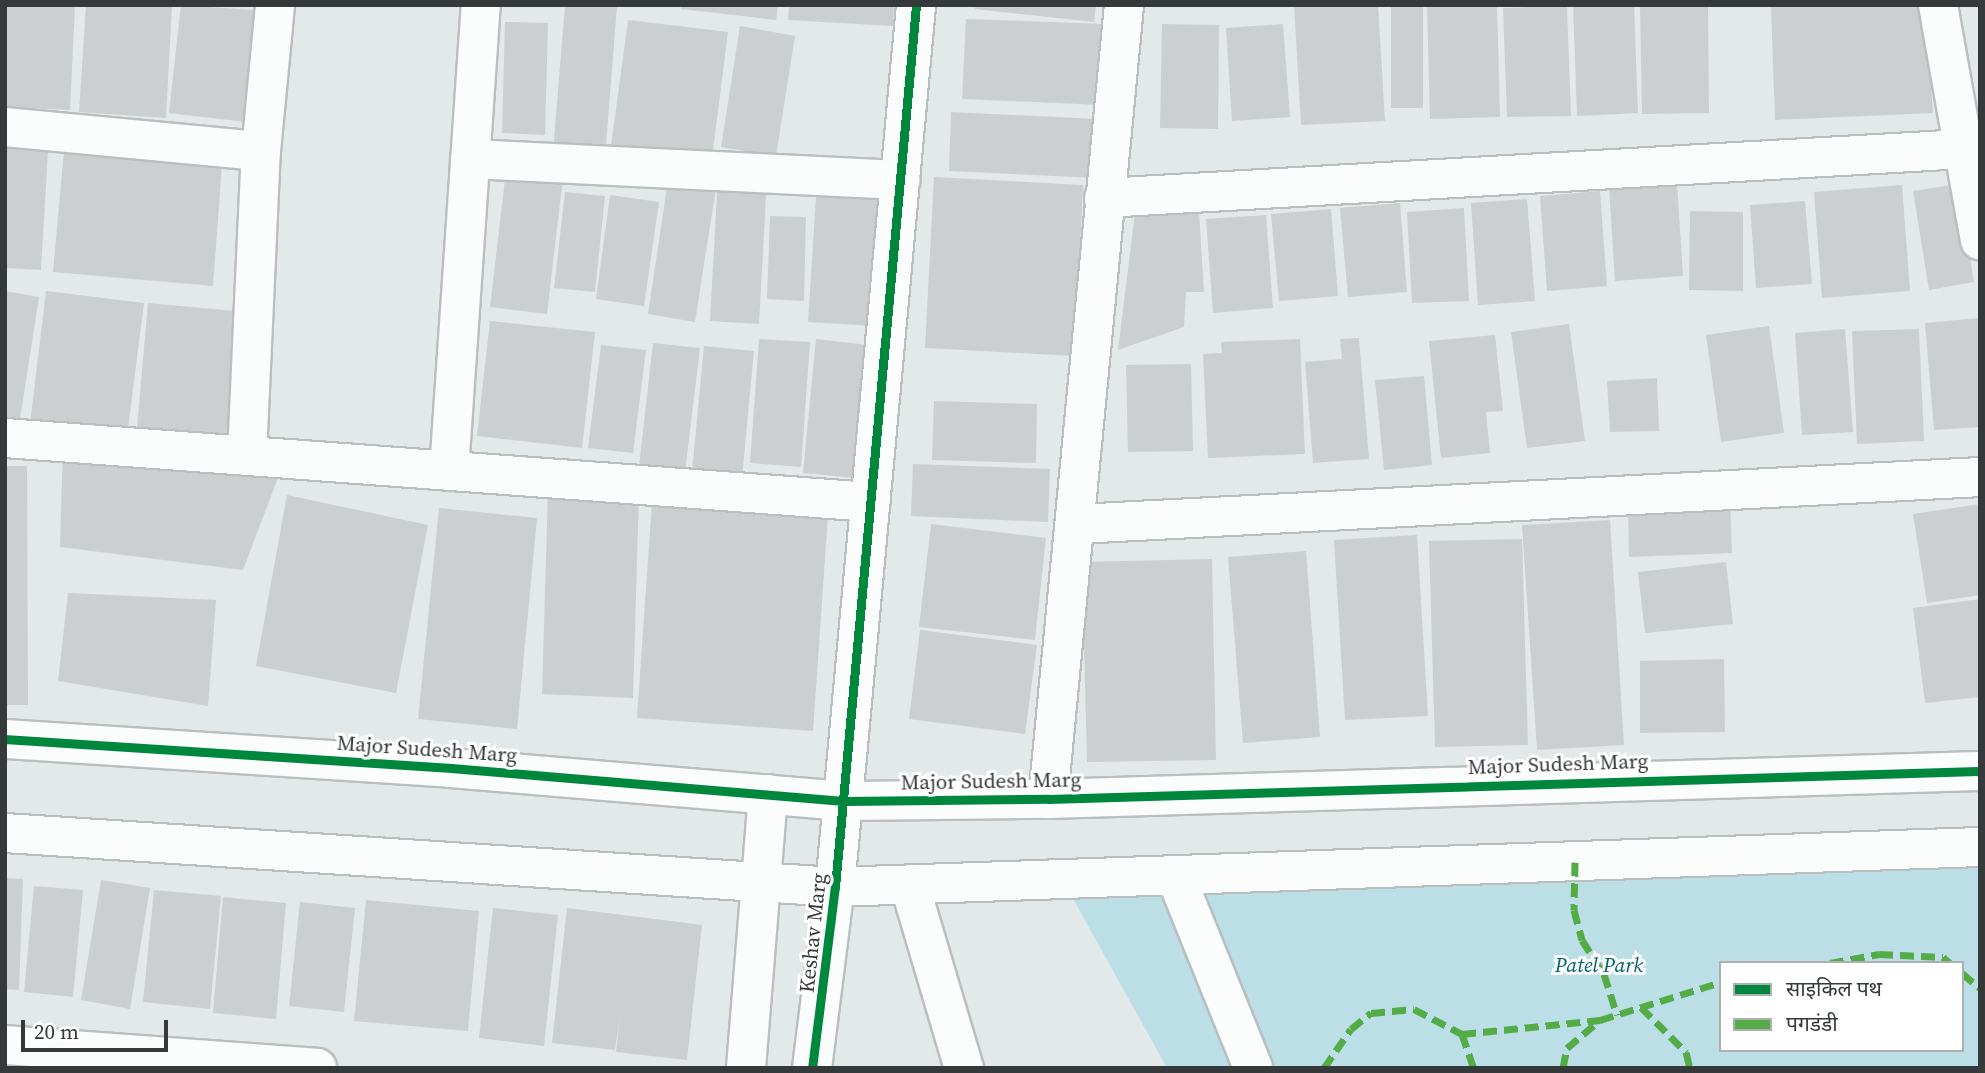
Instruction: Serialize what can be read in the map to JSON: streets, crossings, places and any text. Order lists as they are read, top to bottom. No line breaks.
{"streets":{"street":["Major Sudesh Marg","Keshav Marg"]},"crossings":[["Major Sudesh Marg","Keshav Marg"]],"parks":["Patel Park"],"legend":["साइकिल पथ","पगडंडी"],"scale_bar":"20 m"}
